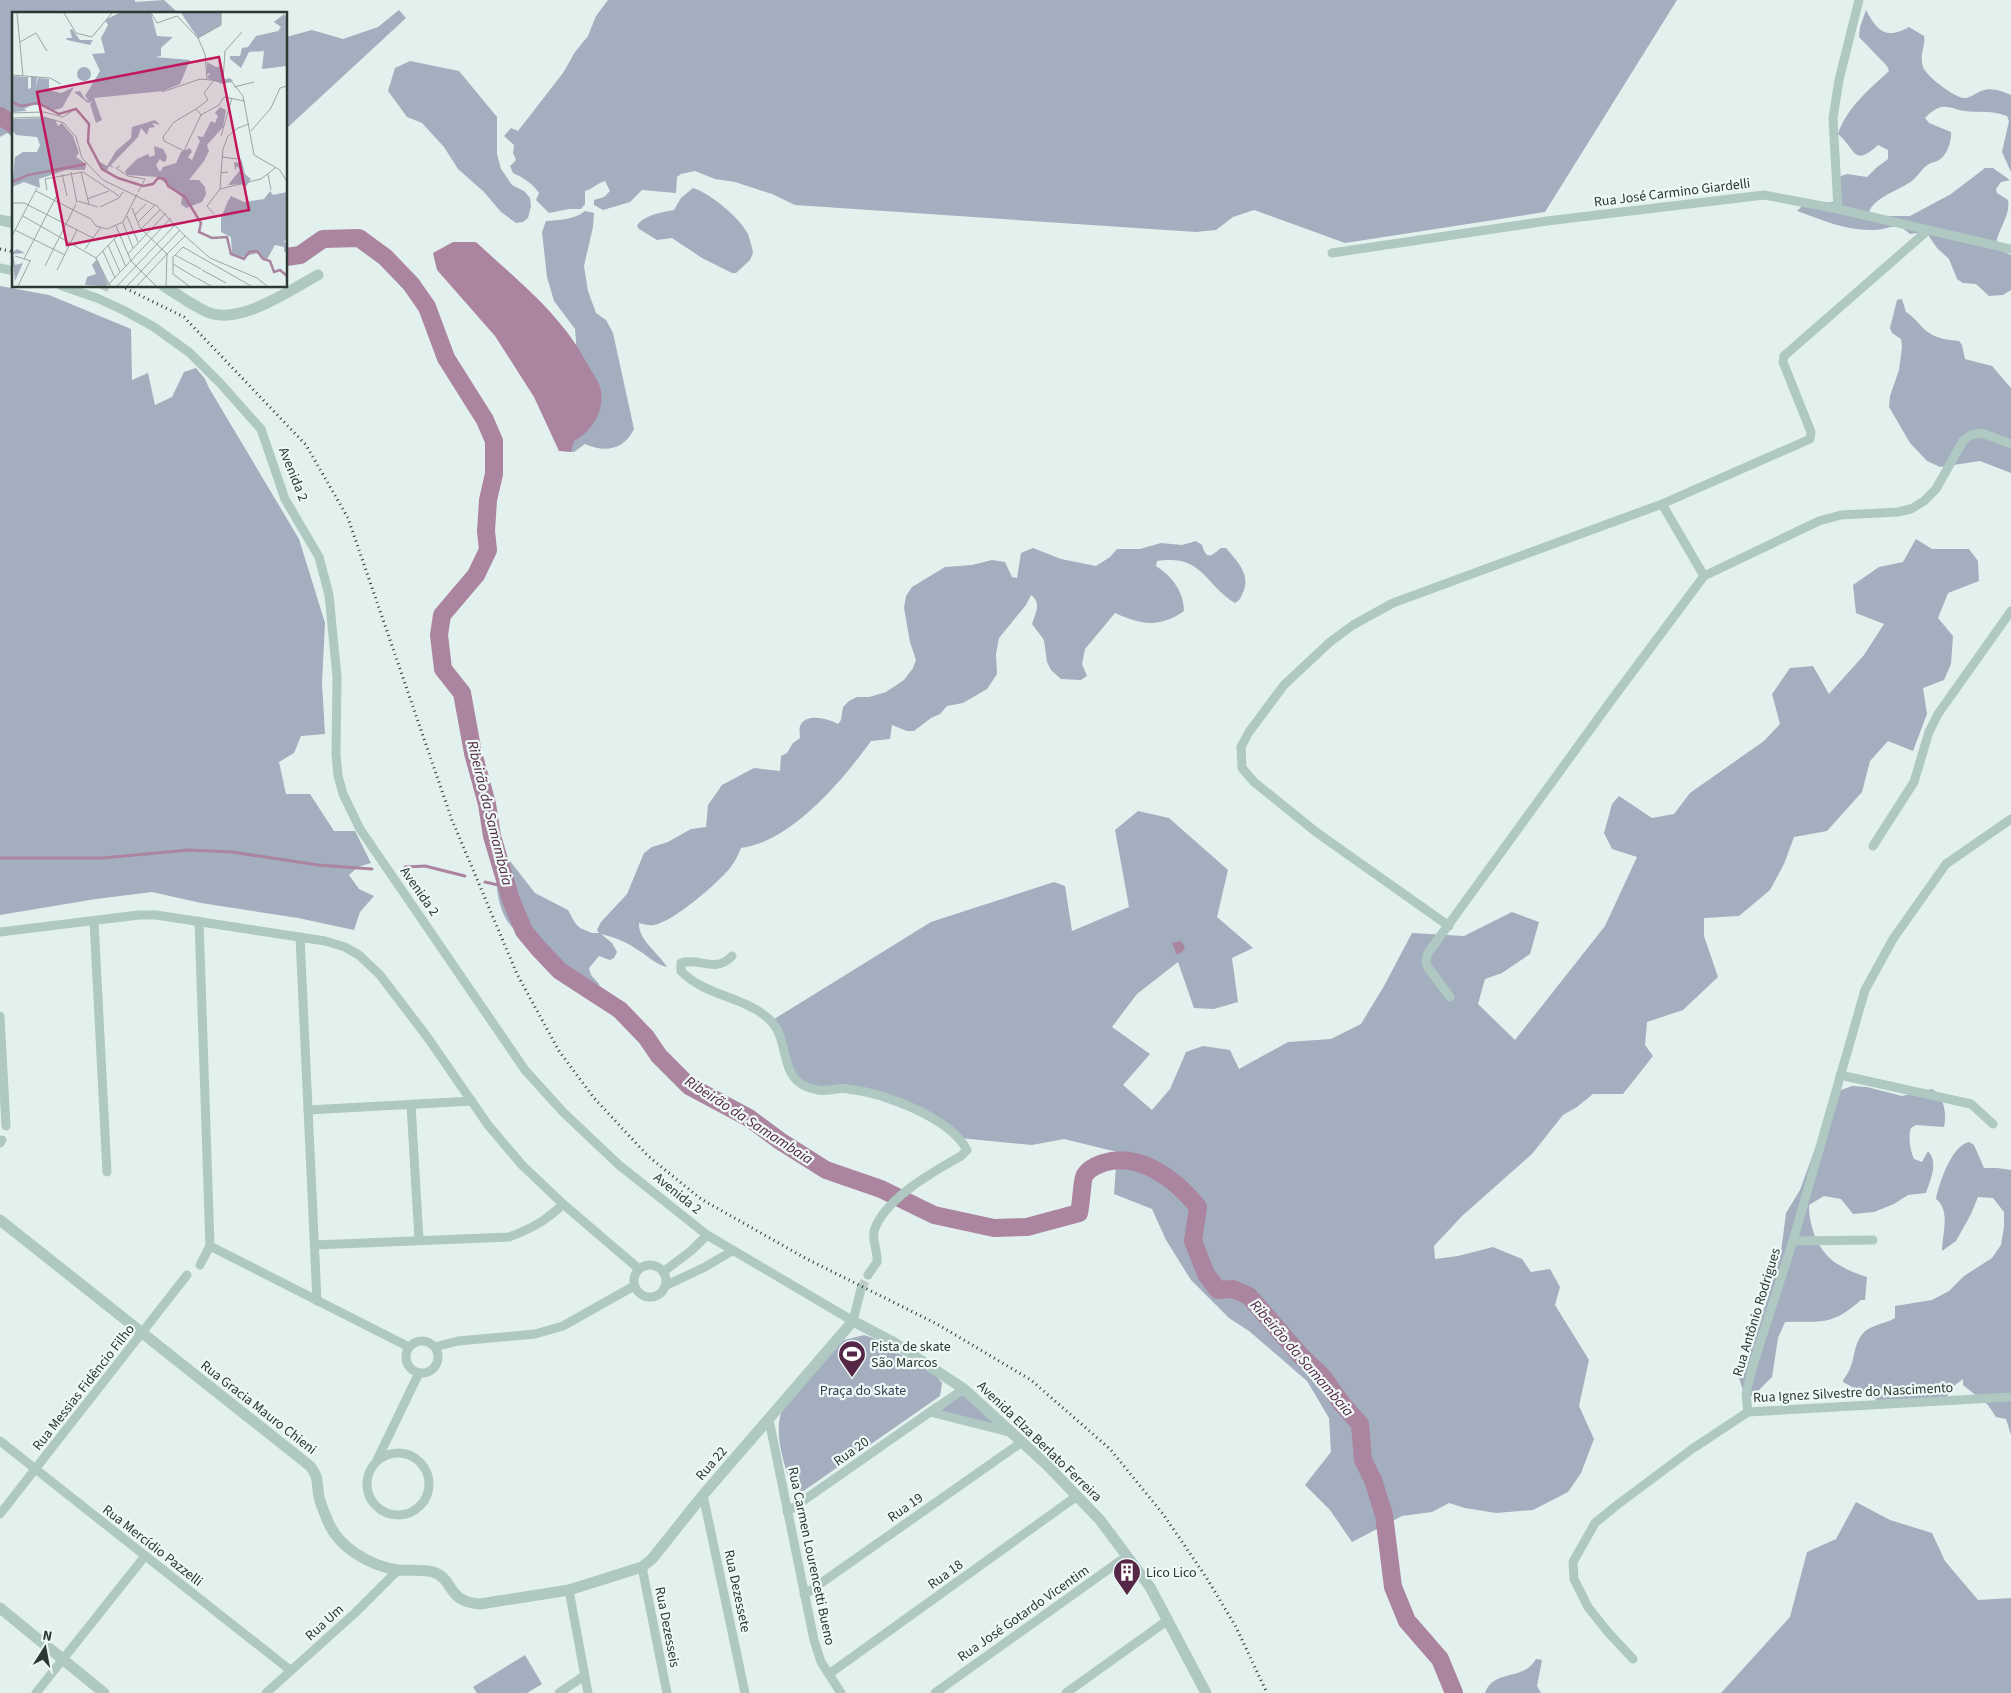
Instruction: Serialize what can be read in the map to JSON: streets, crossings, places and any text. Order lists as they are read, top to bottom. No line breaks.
{"streets":{"street":["Rua José Carmino Giardelli","Avenida 2","Rua Antônio Rodrigues","Rua Messias Fidêncio Filho","Rua Ignez Silvestre do Nascimento","Rua Gracia Mauro Chieni","Avenida Elza Berlato Ferreira","Rua 20","Rua 22","Rua 19","Rua Mercídio Pazzelli","Rua Carmen Lourencetti Bueno","Rua 18","Rua Dezessete","Rua José Gotardo Vicentim","Rua Um","Rua Dezesseis"]},"crossings":[["Avenida 2","Avenida Elza Berlato Ferreira"],["Avenida 2","Rua 20"],["Avenida 2","Rua 22"],["Rua Antônio Rodrigues","Rua Ignez Silvestre do Nascimento"],["Rua Messias Fidêncio Filho","Rua Gracia Mauro Chieni"],["Rua Messias Fidêncio Filho","Rua Mercídio Pazzelli"],["Rua Gracia Mauro Chieni","Rua 22"],["Rua Gracia Mauro Chieni","Rua Um"],["Avenida Elza Berlato Ferreira","Rua 20"],["Avenida Elza Berlato Ferreira","Rua 19"],["Avenida Elza Berlato Ferreira","Rua 18"],["Avenida Elza Berlato Ferreira","Rua José Gotardo Vicentim"],["Rua 20","Rua Carmen Lourencetti Bueno"],["Rua 22","Rua Carmen Lourencetti Bueno"],["Rua 22","Rua Dezessete"],["Rua 22","Rua Dezesseis"],["Rua 19","Rua Carmen Lourencetti Bueno"],["Rua Mercídio Pazzelli","Rua Um"],["Rua Carmen Lourencetti Bueno","Rua 18"]],"water":["Ribeirão da Samambaia"],"parks":["Praça do Skate"],"places":{"sports":["Pista de skate São Marcos"],"building":["Lico Lico"]},"north":"top"}
